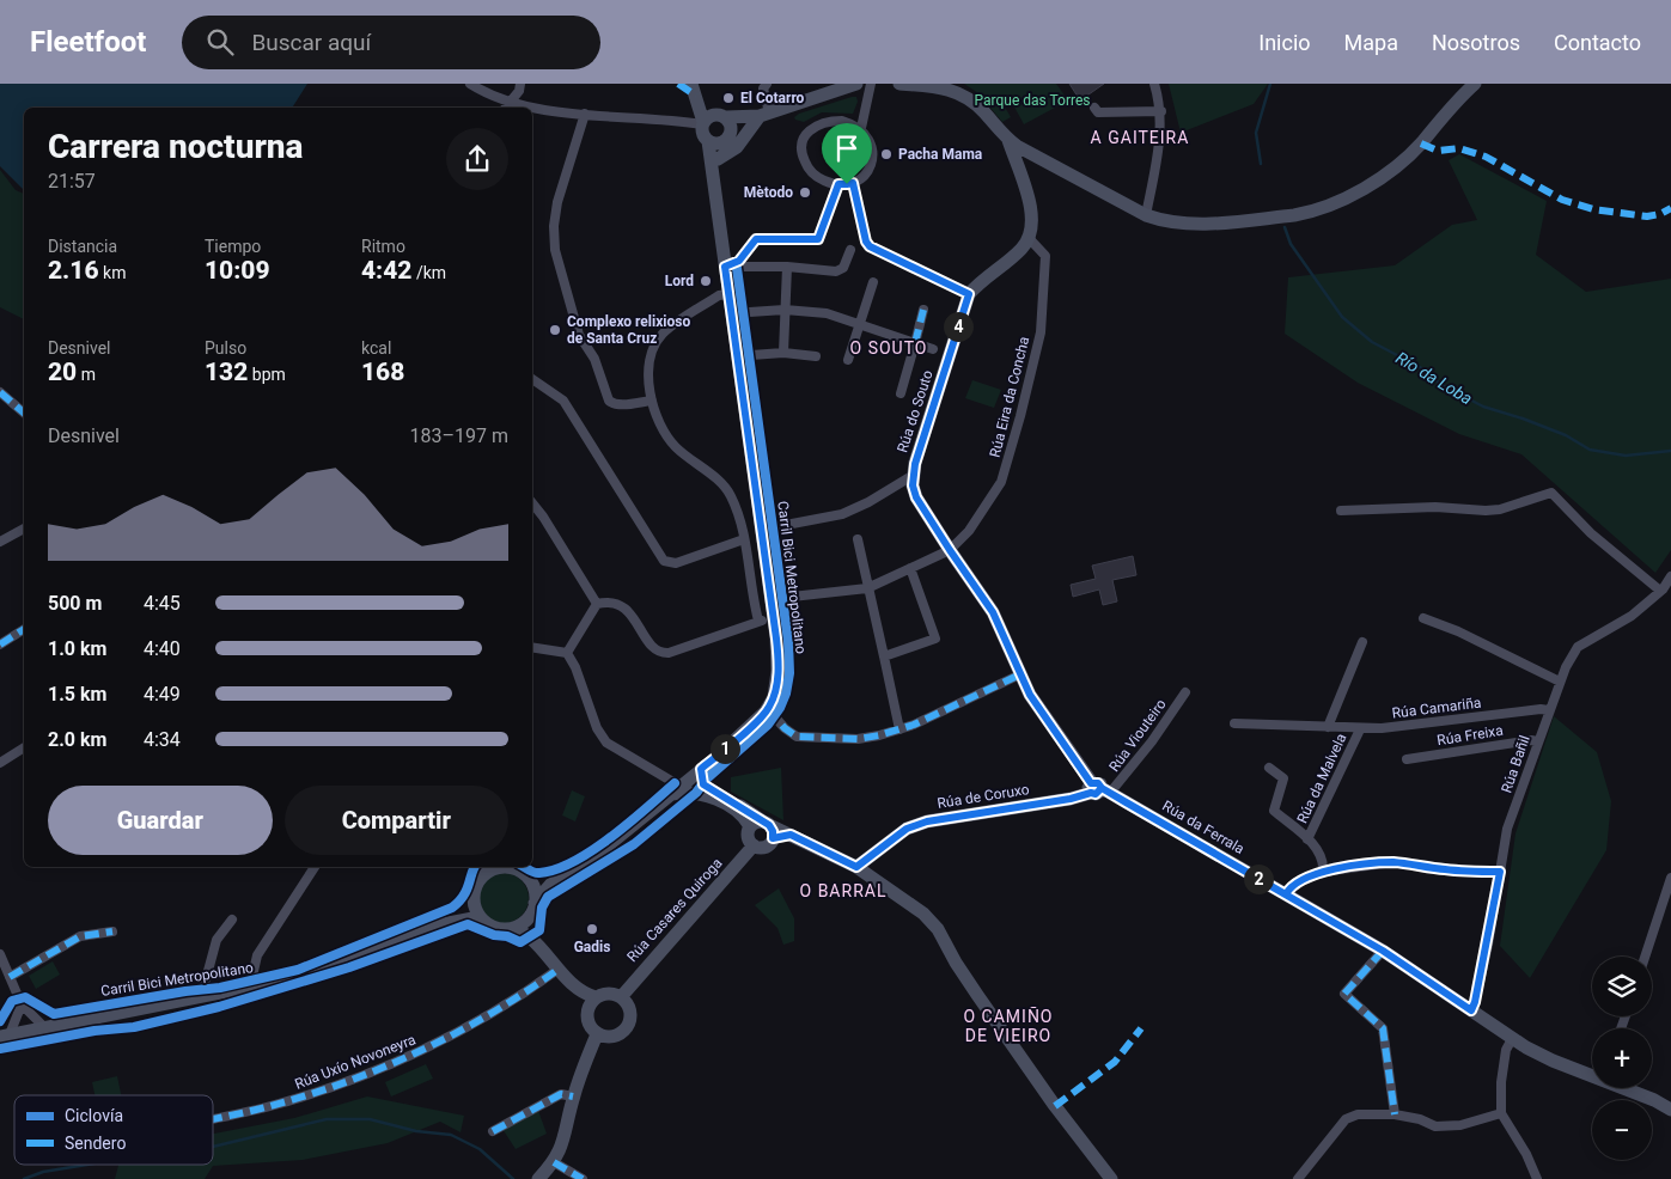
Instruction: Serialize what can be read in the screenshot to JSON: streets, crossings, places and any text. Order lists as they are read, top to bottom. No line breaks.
{"streets":{"street":["Rúa Eira da Concha","Rúa do Souto","Rúa Camariña","Rúa Viouteiro","Rúa Freixa","Rúa Bañil","Rúa da Malvela","Rúa de Coruxo","Rúa da Ferrala","Rúa Casares Quiroga","Rúa Uxío Novoneyra"],"cycle path":["Carril Bici Metropolitano"]},"crossings":[["Rúa Eira da Concha","Rúa do Souto"],["Rúa do Souto","Rúa Viouteiro"],["Rúa do Souto","Rúa de Coruxo"],["Rúa do Souto","Rúa da Ferrala"],["Rúa Camariña","Rúa Bañil"],["Rúa Camariña","Rúa da Malvela"],["Rúa Viouteiro","Rúa de Coruxo"],["Rúa Viouteiro","Rúa da Ferrala"],["Rúa Freixa","Rúa Bañil"],["Rúa Bañil","Rúa da Ferrala"],["Rúa de Coruxo","Rúa da Ferrala"]],"districts":["A GAITEIRA","O SOUTO","O BARRAL","O CAMIÑO DE VIEIRO"],"water":["Río da Loba"],"parks":["Parque das Torres"],"places":["El Cotarro","Pacha Mama","Mètodo","Lord","Complexo relixioso de Santa Cruz","Gadis"],"legend":["Ciclovía","Sendero"],"page":{"header":"Fleetfoot","search":"Buscar aquí","nav":["Inicio","Mapa","Nosotros","Contacto"],"heading":["Carrera nocturna","21:57"],"stats":[["Distancia","2.16 km"],["Tiempo","10:09"],["Ritmo","4:42 /km"],["Desnivel","20 m"],["Pulso","132 bpm"],["kcal","168"]],"pins":["4","1","2"],"chart":["Desnivel","183–197 m"],"list":[{"name":"500 m","note":"4:45"},{"name":"1.0 km","note":"4:40"},{"name":"1.5 km","note":"4:49"},{"name":"2.0 km","note":"4:34"}],"buttons":["Guardar","Compartir"],"map_buttons":["+","−"]}}
